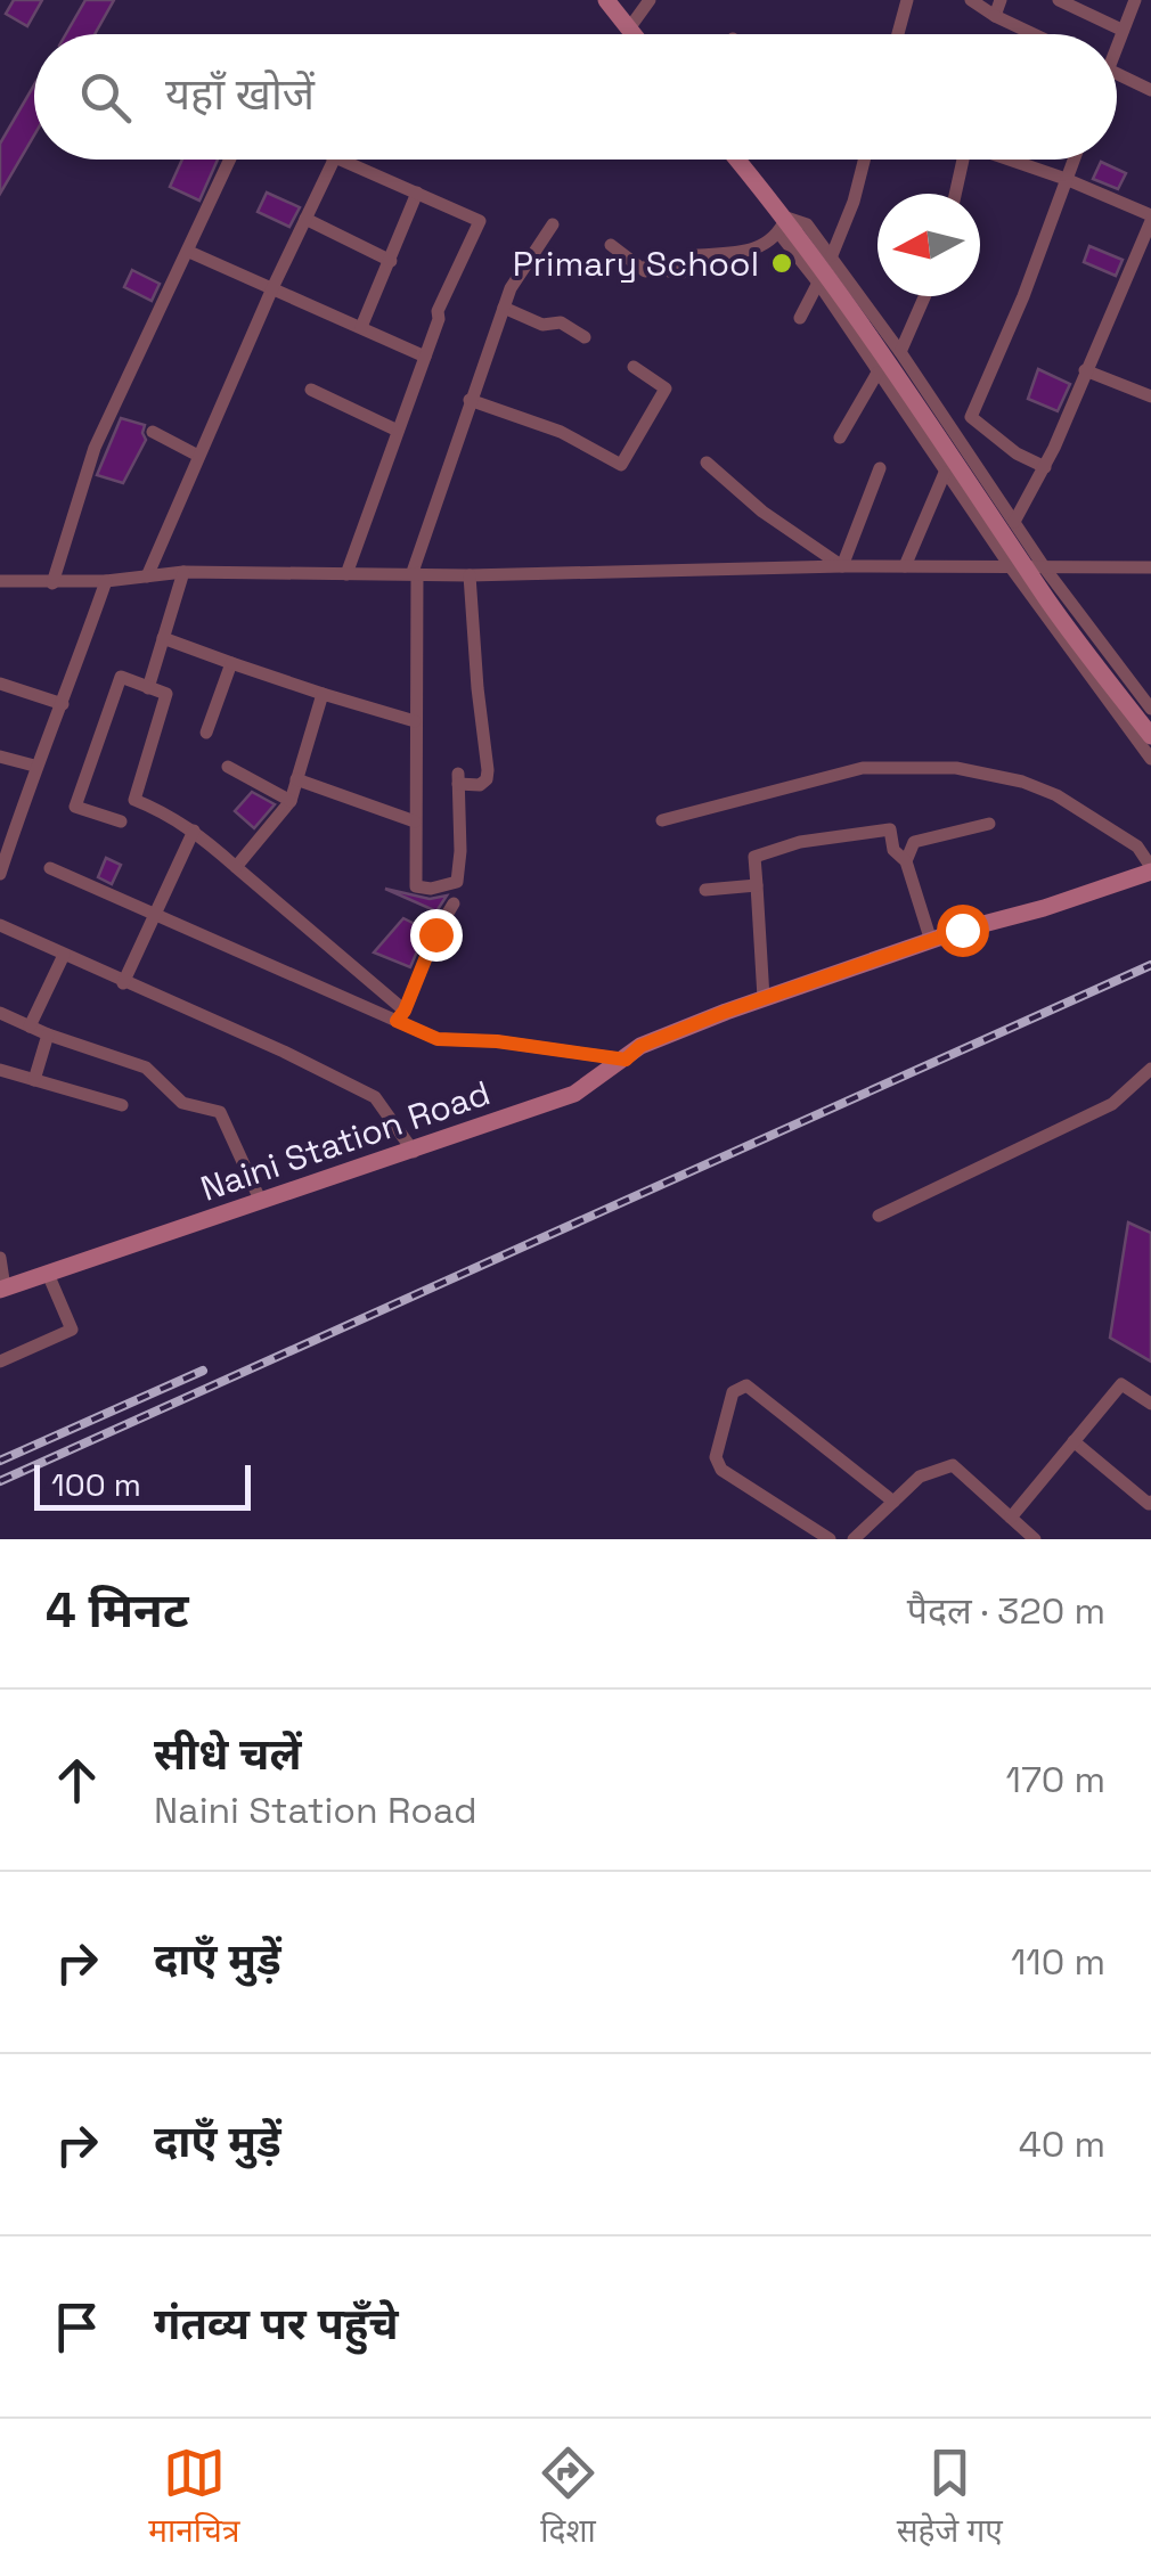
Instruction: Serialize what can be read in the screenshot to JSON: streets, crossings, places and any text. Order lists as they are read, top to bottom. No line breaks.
{"streets":{"street":["Naini Station Road"]},"places":["Primary School"],"scale_bar":"100 m","north":"left","page":{"search":"यहाँ खोजें","scale":"100 m","heading":["4 मिनट","पैदल · 320 m"],"list":[["सीधे चलें","Naini Station Road","170 m"],["दाएँ मुड़ें","110 m"],["दाएँ मुड़ें","40 m"],"गंतव्य पर पहुँचे"],"nav":["मानचित्र","दिशा","सहेजे गए"]}}
